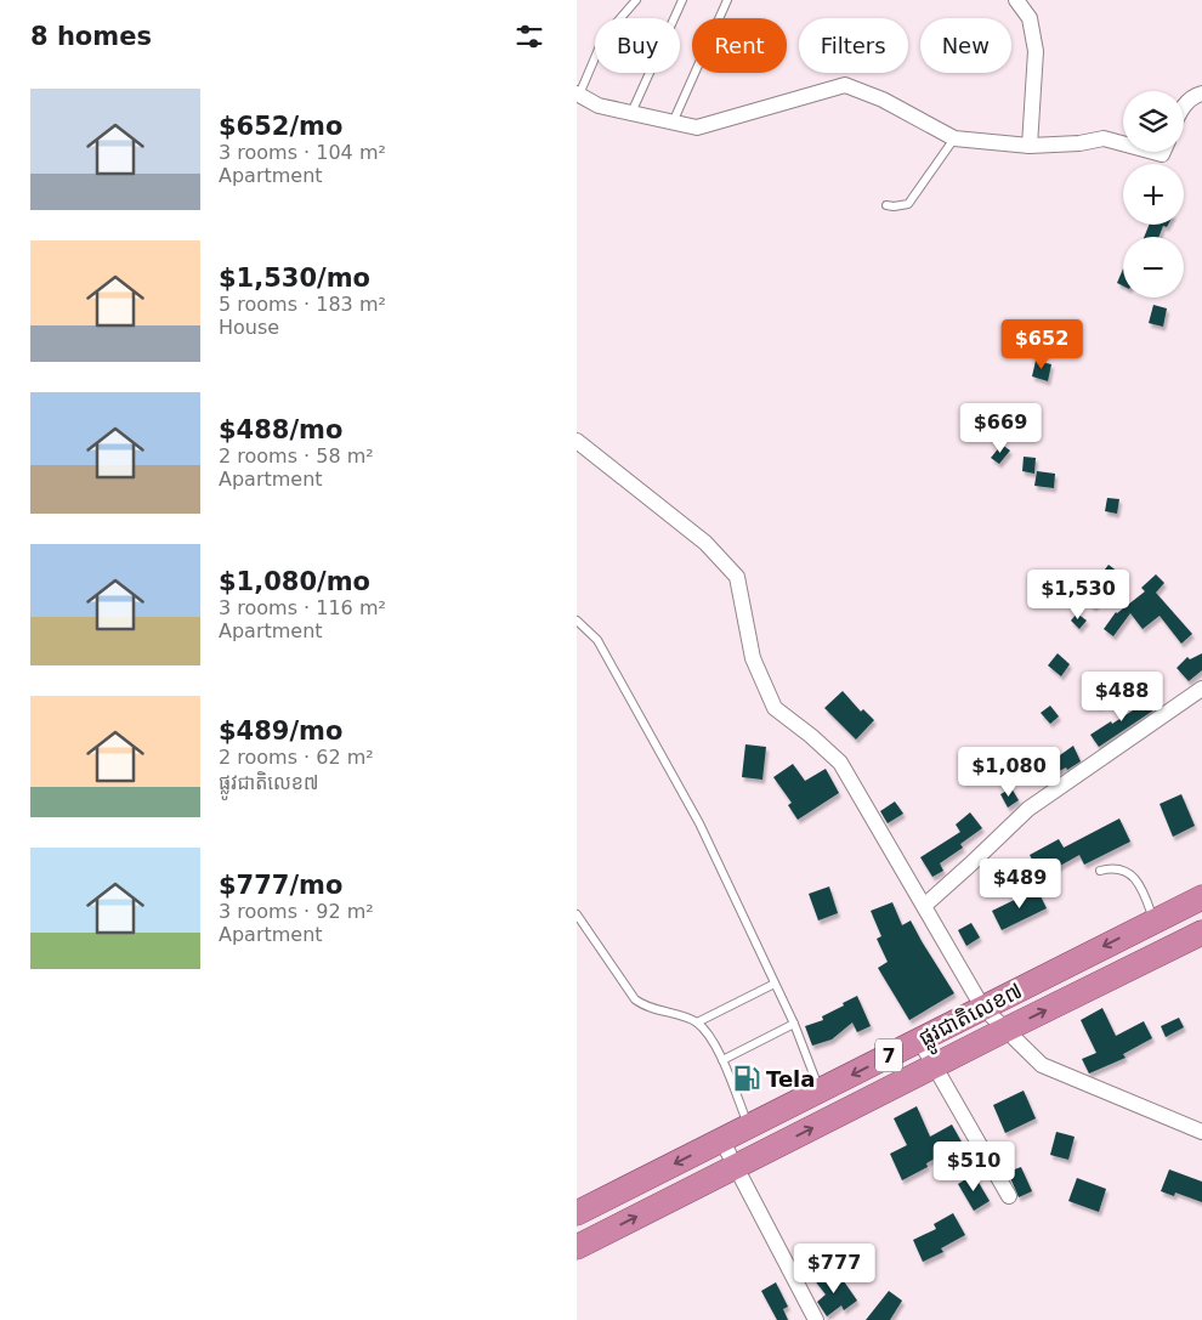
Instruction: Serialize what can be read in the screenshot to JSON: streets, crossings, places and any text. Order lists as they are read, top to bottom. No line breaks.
{"streets":{"highway":["ផ្លូវជាតិលេខ៧","7"]},"places":{"fuel station":["Tela"]},"page":{"heading":"8 homes","chip":["Buy","Rent","Filters","New"],"list":[{"name":"$652/mo","note":"3 rooms · 104 m² · Apartment"},{"name":"$1,530/mo","note":"5 rooms · 183 m² · House"},{"name":"$488/mo","note":"2 rooms · 58 m² · Apartment"},{"name":"$1,080/mo","note":"3 rooms · 116 m² · Apartment"},{"name":"$489/mo","note":"2 rooms · 62 m² · ផ្លូវជាតិលេខ៧"},{"name":"$777/mo","note":"3 rooms · 92 m² · Apartment"}],"map_buttons":["+","−"],"price":["$652","$669","$1,530","$488","$1,080","$489","$510","$777"]}}
